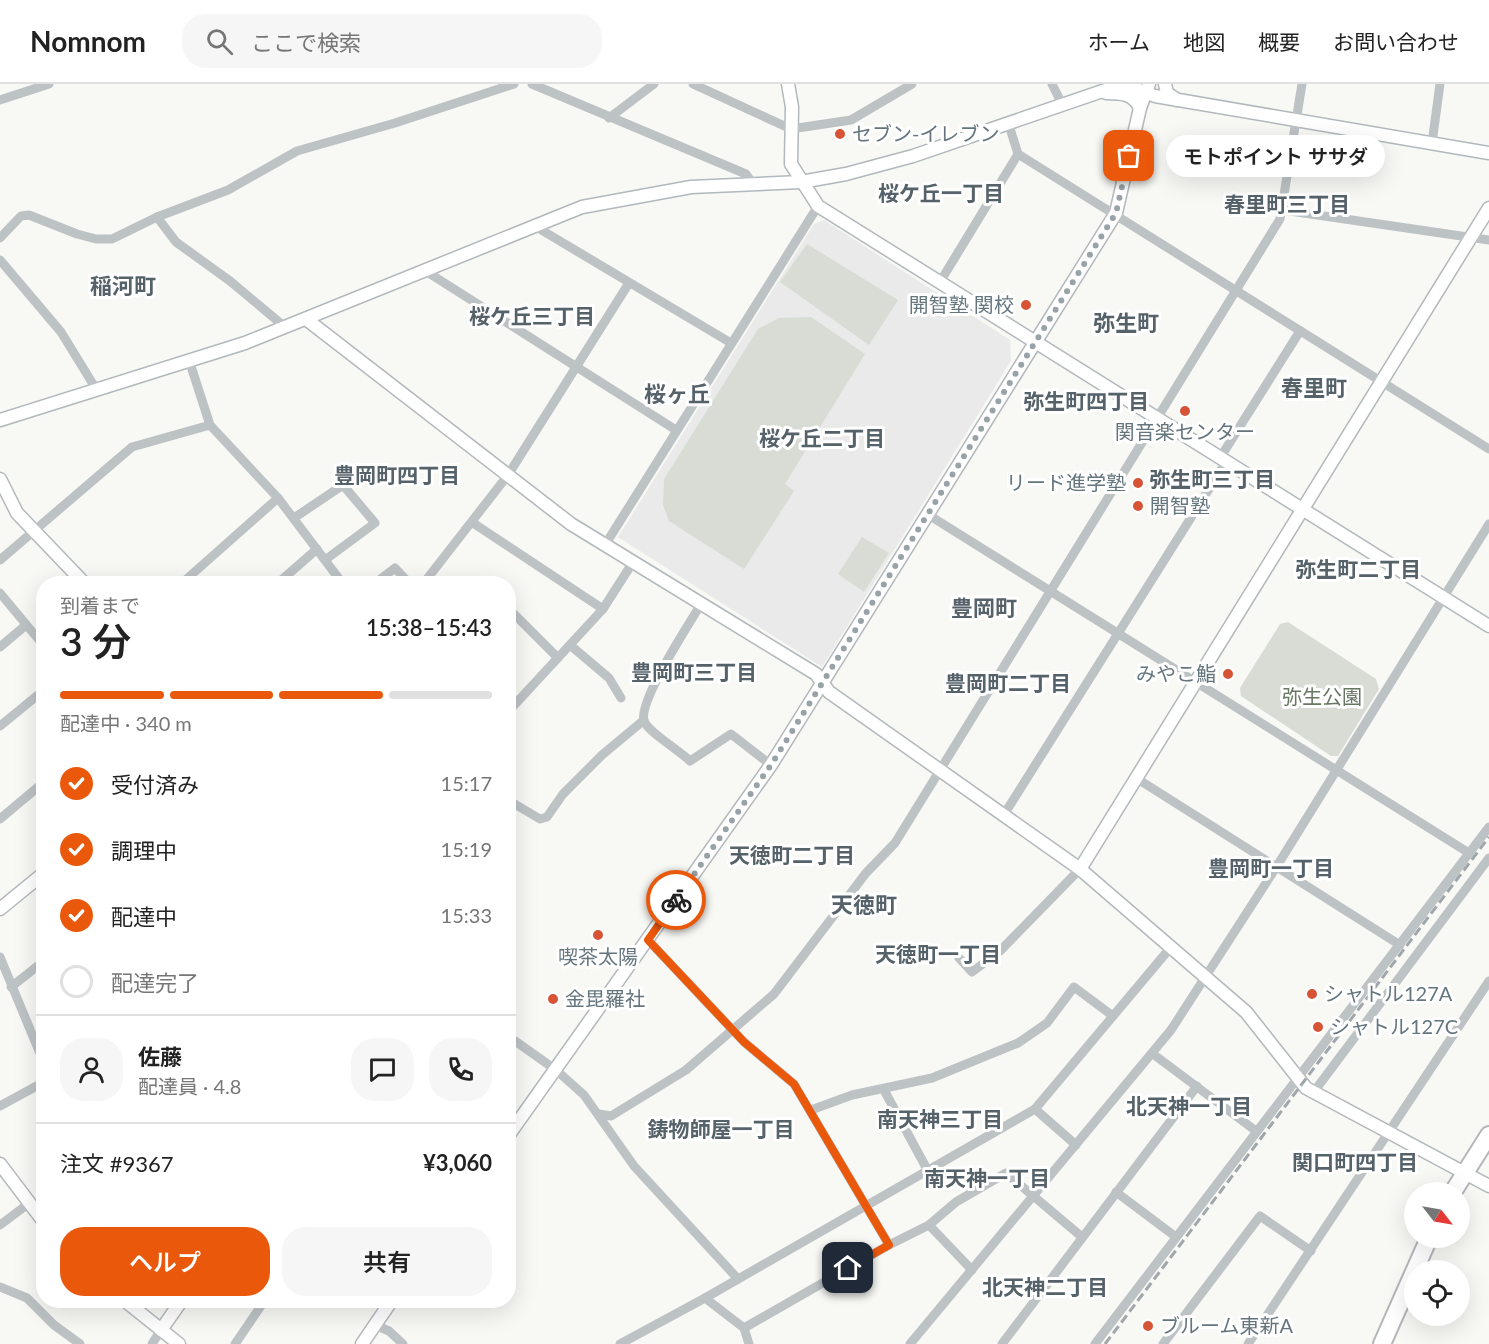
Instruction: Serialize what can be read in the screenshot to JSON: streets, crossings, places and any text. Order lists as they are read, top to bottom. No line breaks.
{"districts":["桜ケ丘一丁目","春里町三丁目","稲河町","桜ケ丘三丁目","弥生町","春里町","桜ヶ丘","弥生町四丁目","桜ケ丘二丁目","豊岡町四丁目","弥生町三丁目","弥生町二丁目","豊岡町","豊岡町三丁目","豊岡町二丁目","天徳町二丁目","豊岡町一丁目","天徳町","天徳町一丁目","北天神一丁目","南天神三丁目","鋳物師屋一丁目","関口町四丁目","南天神一丁目","北天神二丁目"],"parks":["弥生公園"],"places":["セブン-イレブン","モトポイント ササダ","開智塾 関校","関音楽センター","リード進学塾","開智塾","みやこ鮨","喫茶太陽","シャトル127A","金毘羅社","シャトル127C","ブルーム東新A"],"north":"bottom right","page":{"header":"Nomnom","search":"ここで検索","nav":["ホーム","地図","概要","お問い合わせ"],"bubble":"モトポイント ササダ","heading":["3 分","到着まで","15:38–15:43"],"panel":["佐藤","配達員 · 4.8","注文 #9367","¥3,060"],"bar":"配達中 · 340 m","list":[["受付済み","15:17"],["調理中","15:19"],["配達中","15:33"],"配達完了"],"buttons":["ヘルプ","共有"]}}
